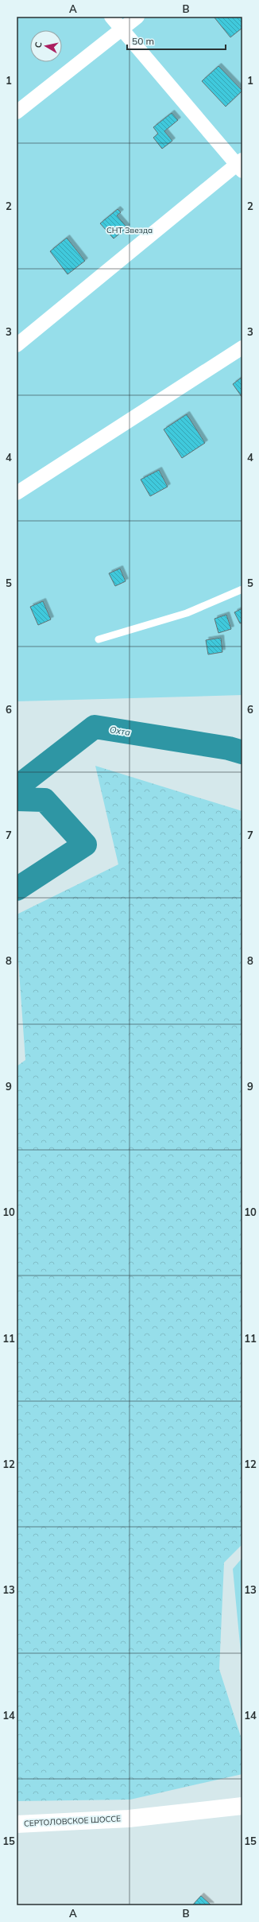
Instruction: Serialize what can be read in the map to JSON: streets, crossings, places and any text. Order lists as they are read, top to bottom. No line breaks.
{"streets":{"main road":["СЕРТОЛОВСКОЕ ШОССЕ"]},"water":["Охта"],"parks":["СНТ Звезда"],"scale_bar":"50 m","north":"left","grid":{"columns":["A","B"],"rows":["1","2","3","4","5","6","7","8","9","10","11","12","13","14","15"]}}
